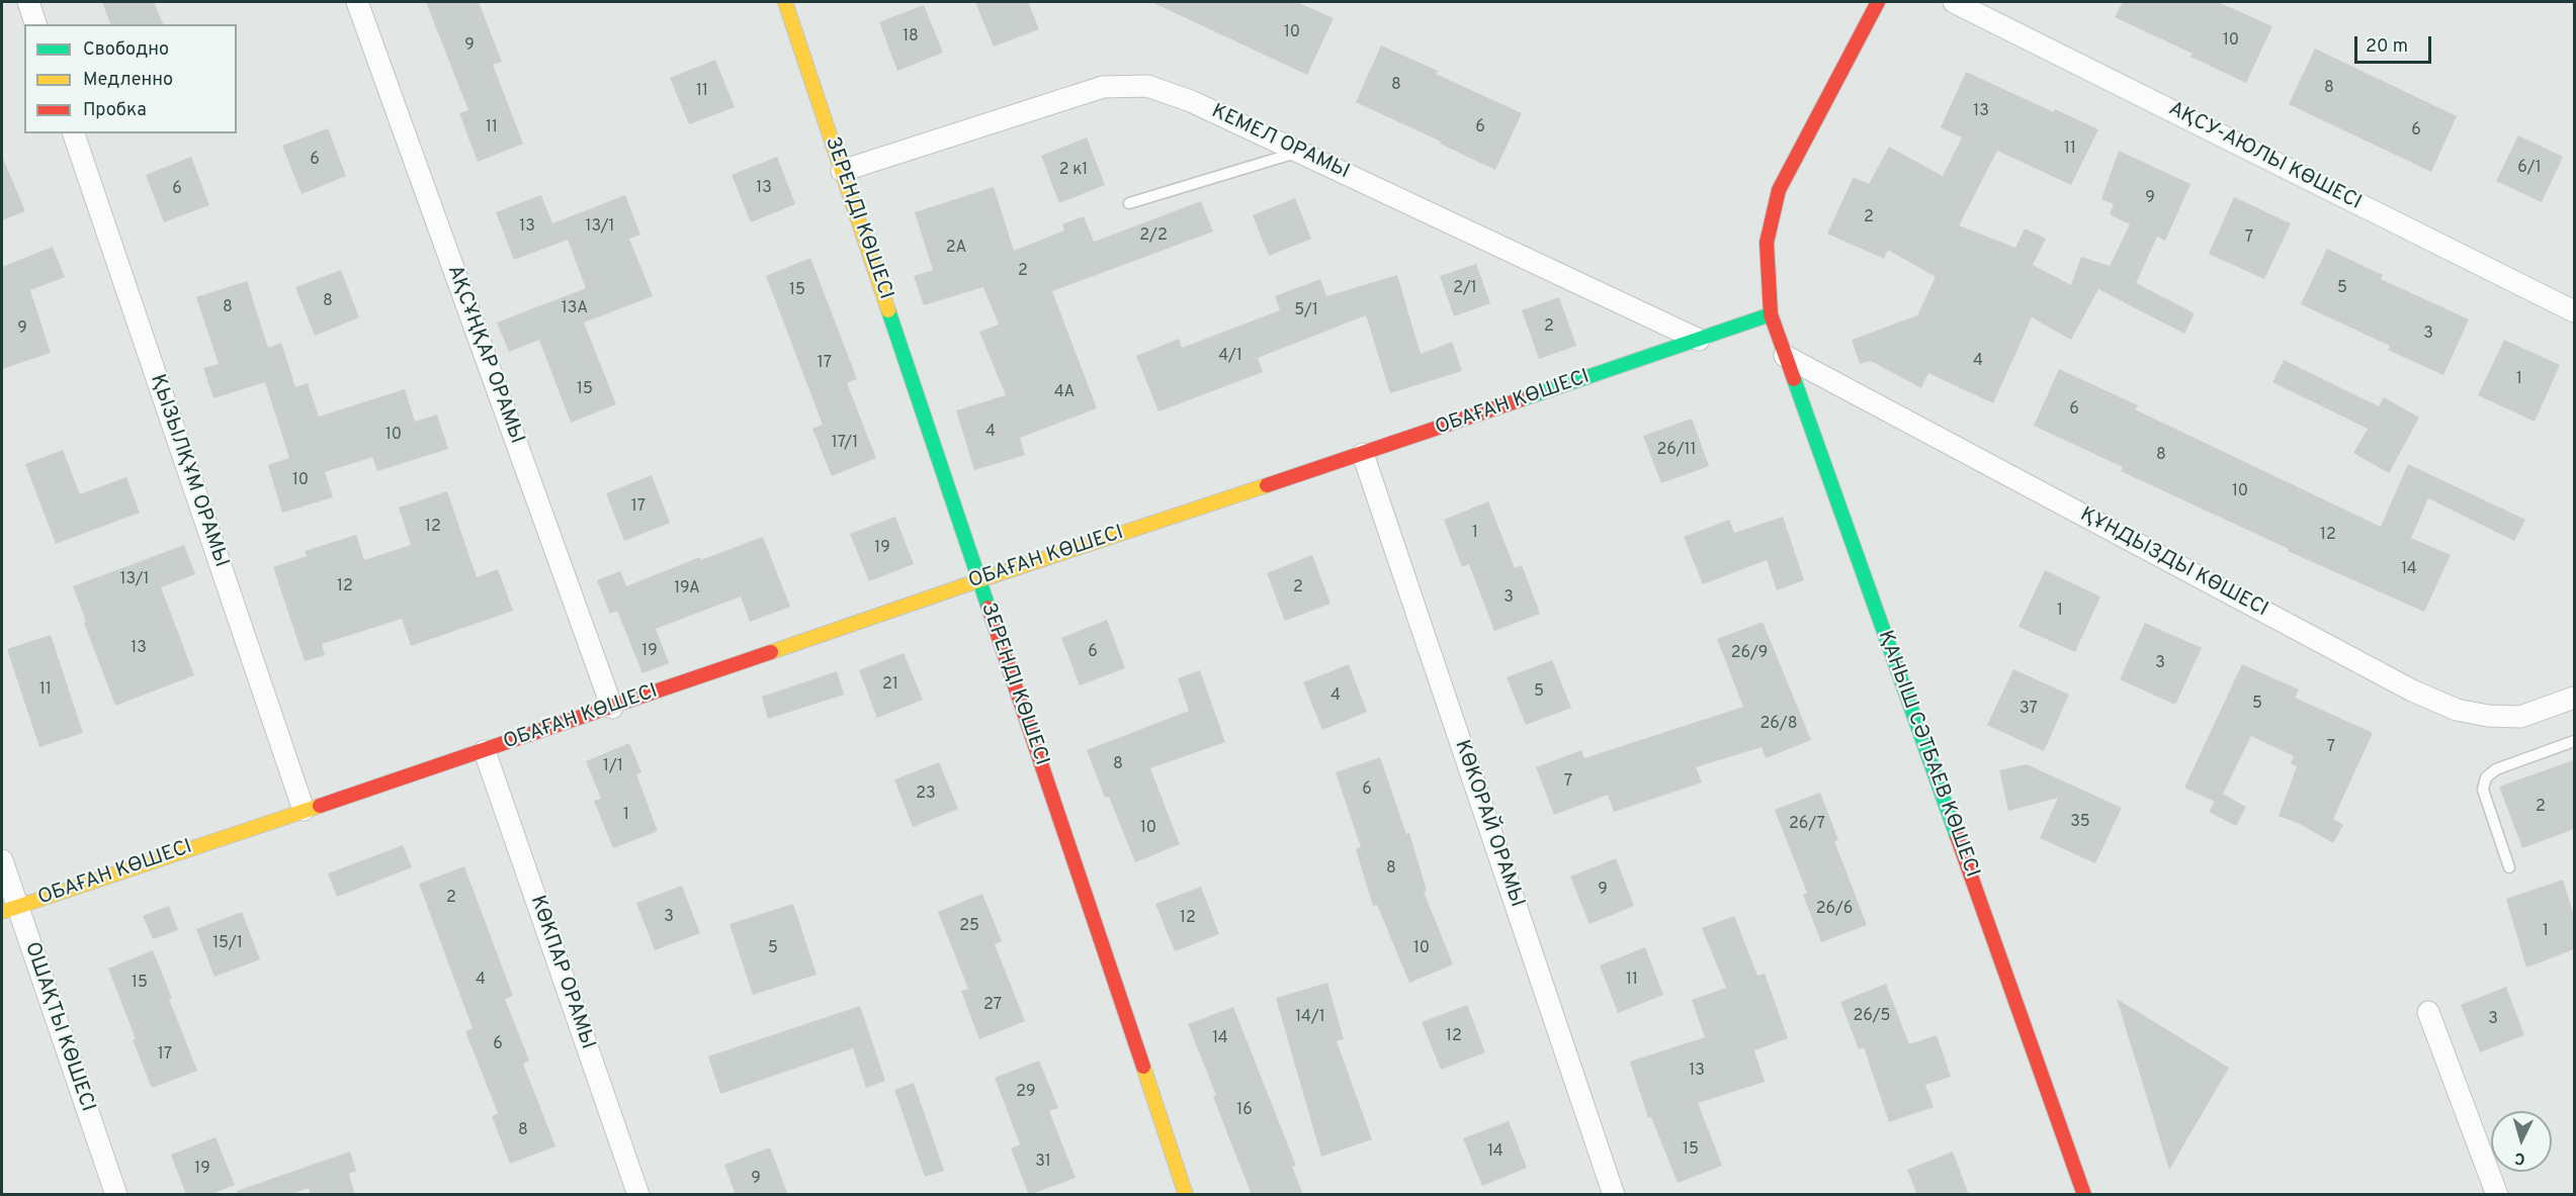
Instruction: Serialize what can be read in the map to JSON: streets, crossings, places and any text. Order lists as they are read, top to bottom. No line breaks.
{"streets":{"street":["КЕМЕЛ ОРАМЫ","АҚСУ-АЮЛЫ КӨШЕСІ","ЗЕРЕНДІ КӨШЕСІ","АҚСҰҢҚАР ОРАМЫ","ОБАҒАН КӨШЕСІ","ҚЫЗЫЛҚҰМ ОРАМЫ","ҚҰНДЫЗДЫ КӨШЕСІ","ҚАНЫШ СӘТБАЕВ КӨШЕСІ","КӨКОРАЙ ОРАМЫ","КӨКПАР ОРАМЫ","ОШАҚТЫ КӨШЕСІ"]},"crossings":[["КЕМЕЛ ОРАМЫ","ЗЕРЕНДІ КӨШЕСІ"],["КЕМЕЛ ОРАМЫ","ОБАҒАН КӨШЕСІ"],["ЗЕРЕНДІ КӨШЕСІ","ОБАҒАН КӨШЕСІ"],["АҚСҰҢҚАР ОРАМЫ","ОБАҒАН КӨШЕСІ"],["ОБАҒАН КӨШЕСІ","ҚЫЗЫЛҚҰМ ОРАМЫ"],["ОБАҒАН КӨШЕСІ","ҚАНЫШ СӘТБАЕВ КӨШЕСІ"],["ОБАҒАН КӨШЕСІ","КӨКОРАЙ ОРАМЫ"],["ОБАҒАН КӨШЕСІ","КӨКПАР ОРАМЫ"],["ОБАҒАН КӨШЕСІ","ОШАҚТЫ КӨШЕСІ"],["ҚҰНДЫЗДЫ КӨШЕСІ","ҚАНЫШ СӘТБАЕВ КӨШЕСІ"]],"house_numbers":["10","18","10","9","8","8","11","13","11","6","6","11","6","6/1","2 к1","13","6","9","2","13","13/1","2/2","7","2А","2","2/1","5","15","8","8","13А","5/1","2","9","3","4/1","4","17","1","15","4А","6","4","10","17/1","26/11","8","10","10","17","12","1","12","19","14","13/1","12","2","19А","3","1","13","19","6","26/9","3","21","11","5","4","5","37","26/8","7","8","1/1","7","6","23","2","1","35","26/7","10","8","9","2","26/6","3","12","25","1","15/1","5","10","4","11","15","27","26/5","14/1","3","12","14","6","17","13","29","16","8","15","14","31","19","9"],"legend":["Свободно","Медленно","Пробка"],"scale_bar":"20 m","north":"bottom"}
